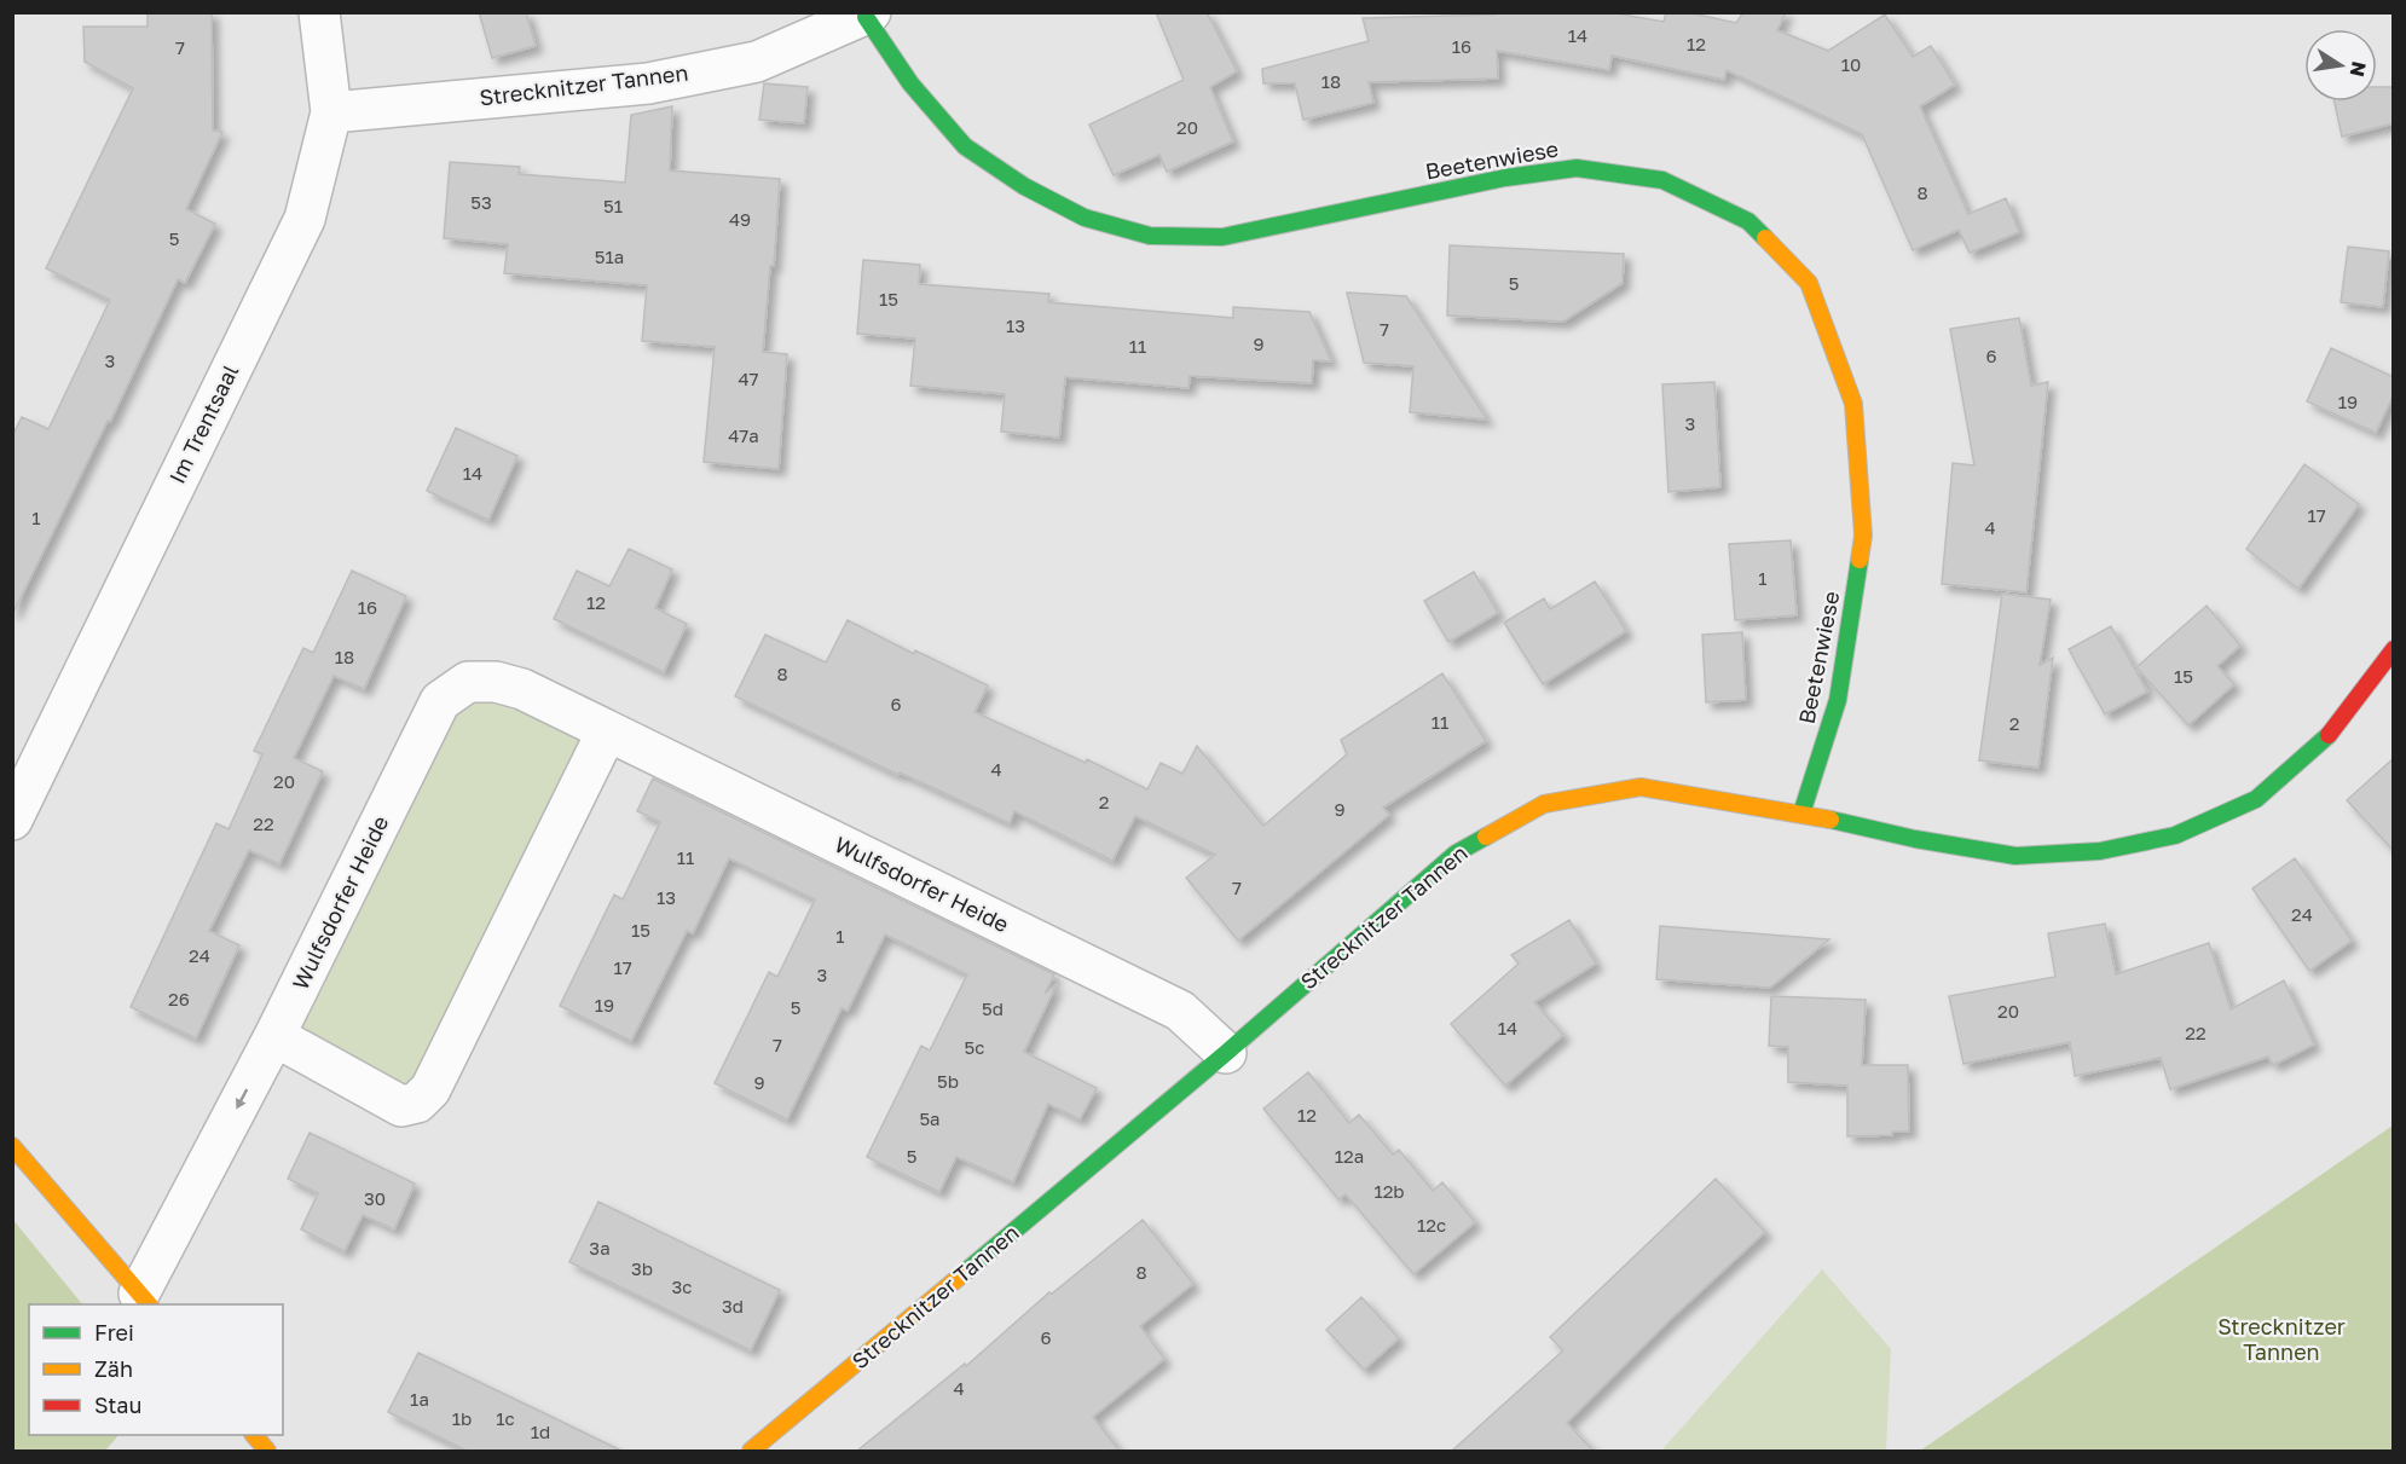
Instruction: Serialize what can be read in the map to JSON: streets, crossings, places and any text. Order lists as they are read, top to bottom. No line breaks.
{"streets":{"street":["Strecknitzer Tannen","Beetenwiese","Im Trentsaal","Wulfsdorfer Heide"]},"crossings":[["Strecknitzer Tannen","Beetenwiese"],["Strecknitzer Tannen","Im Trentsaal"],["Strecknitzer Tannen","Wulfsdorfer Heide"]],"parks":["Strecknitzer Tannen"],"house_numbers":["14","12","16","7","10","18","20","8","53","51","49","5","51a","5","15","13","7","9","11","6","3","47","19","3","47a","14","17","1","4","1","12","16","18","8","15","6","11","2","4","20","2","9","22","11","7","13","24","15","1","24","17","3","26","19","5","5d","20","14","22","7","5c","5b","9","12","5a","5","12a","12b","30","12c","3a","3b","8","3c","3d","6","4","1a","1b","1c","1d"],"legend":["Frei","Zäh","Stau"],"north":"right"}
